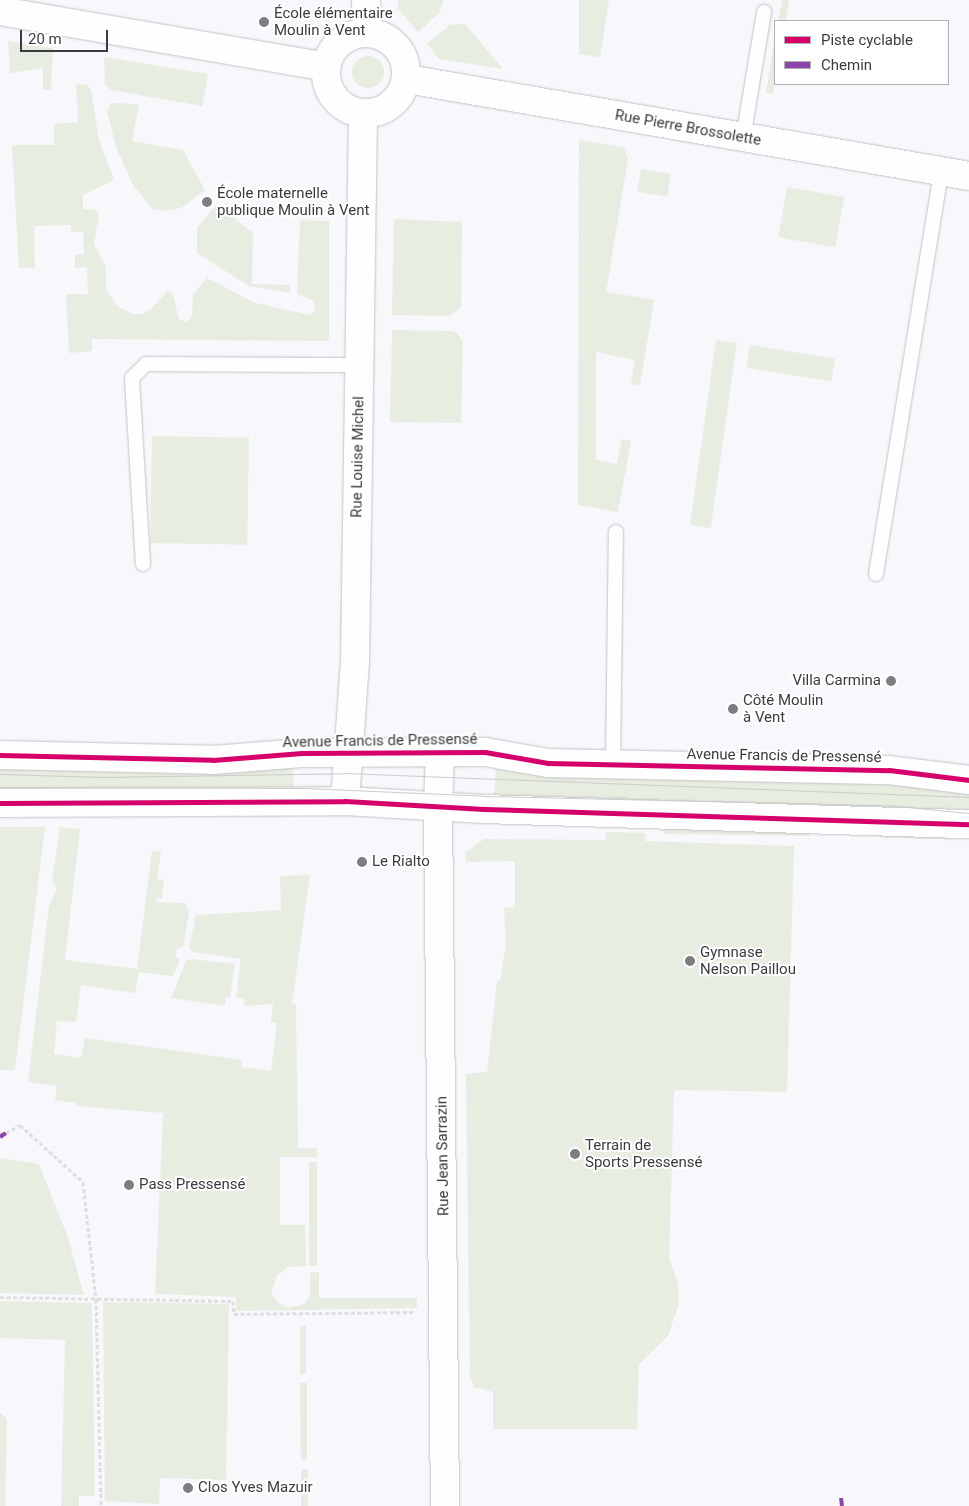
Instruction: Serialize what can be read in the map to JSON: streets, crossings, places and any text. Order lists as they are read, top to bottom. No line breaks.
{"streets":{"street":["Rue Pierre Brossolette","Rue Louise Michel","Avenue Francis de Pressensé","Rue Jean Sarrazin"]},"crossings":[["Rue Pierre Brossolette","Rue Louise Michel"],["Rue Louise Michel","Avenue Francis de Pressensé"],["Avenue Francis de Pressensé","Rue Jean Sarrazin"]],"places":["École élémentaire Moulin à Vent","École maternelle publique Moulin à Vent","Villa Carmina","Côté Moulin à Vent","Le Rialto","Gymnase Nelson Paillou","Terrain de Sports Pressensé","Pass Pressensé","Clos Yves Mazuir"],"legend":["Piste cyclable","Chemin"],"scale_bar":"20 m"}
